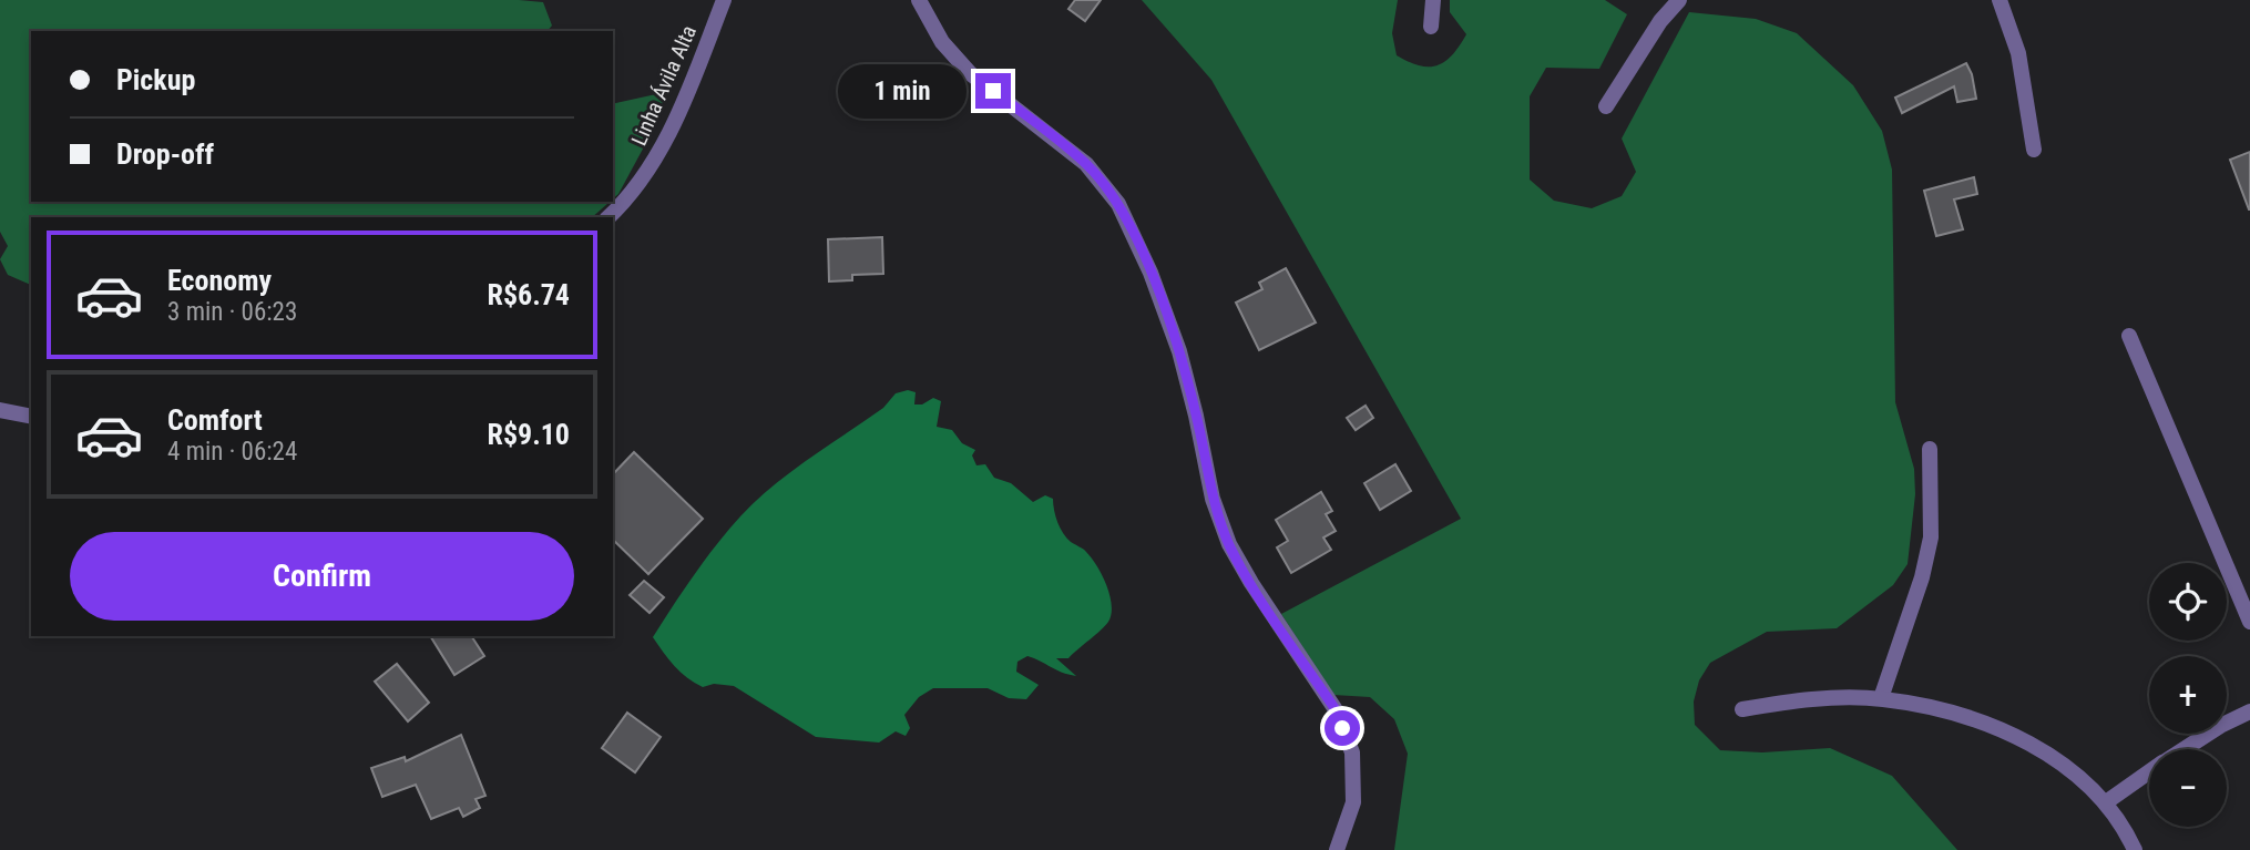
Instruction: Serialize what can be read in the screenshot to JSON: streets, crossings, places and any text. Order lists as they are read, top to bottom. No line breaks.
{"streets":{"street":["Linha Ávila Alta"]},"page":{"banner":["Pickup","Drop-off"],"bubble":"1 min","list":[{"name":"Economy","note":"3 min · 06:23","value":"R$6.74"},{"name":"Comfort","note":"4 min · 06:24","value":"R$9.10"}],"buttons":"Confirm","map_buttons":["+","−"]}}
